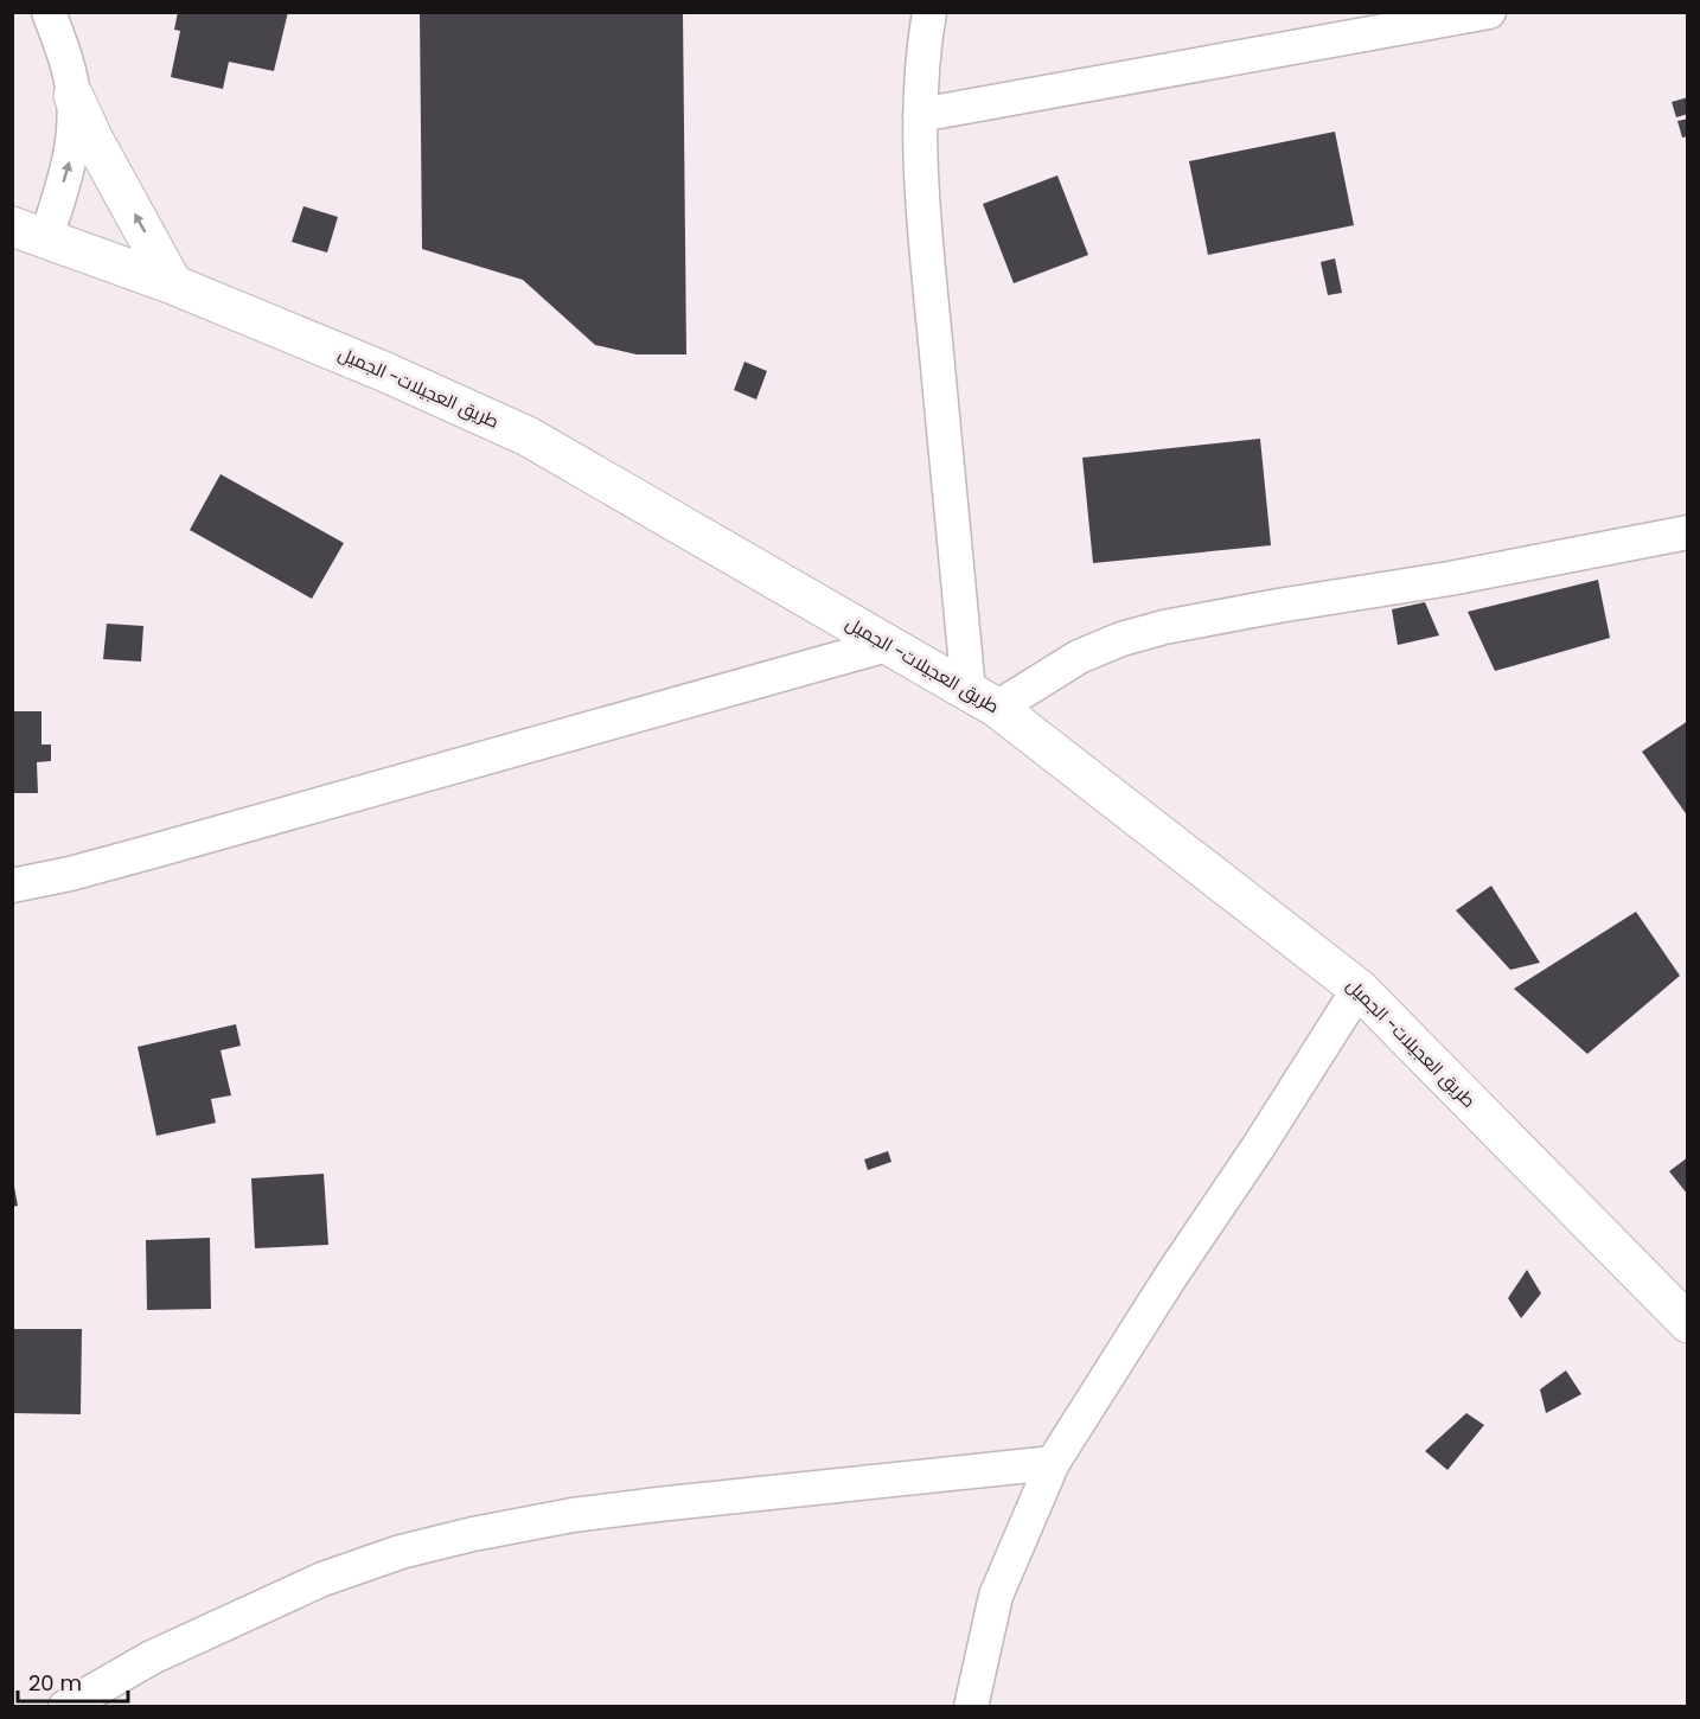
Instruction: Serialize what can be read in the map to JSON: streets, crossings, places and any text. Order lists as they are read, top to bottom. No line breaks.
{"streets":{"main road":["طريق العجيلات- الجميل"]},"scale_bar":"20 m"}
